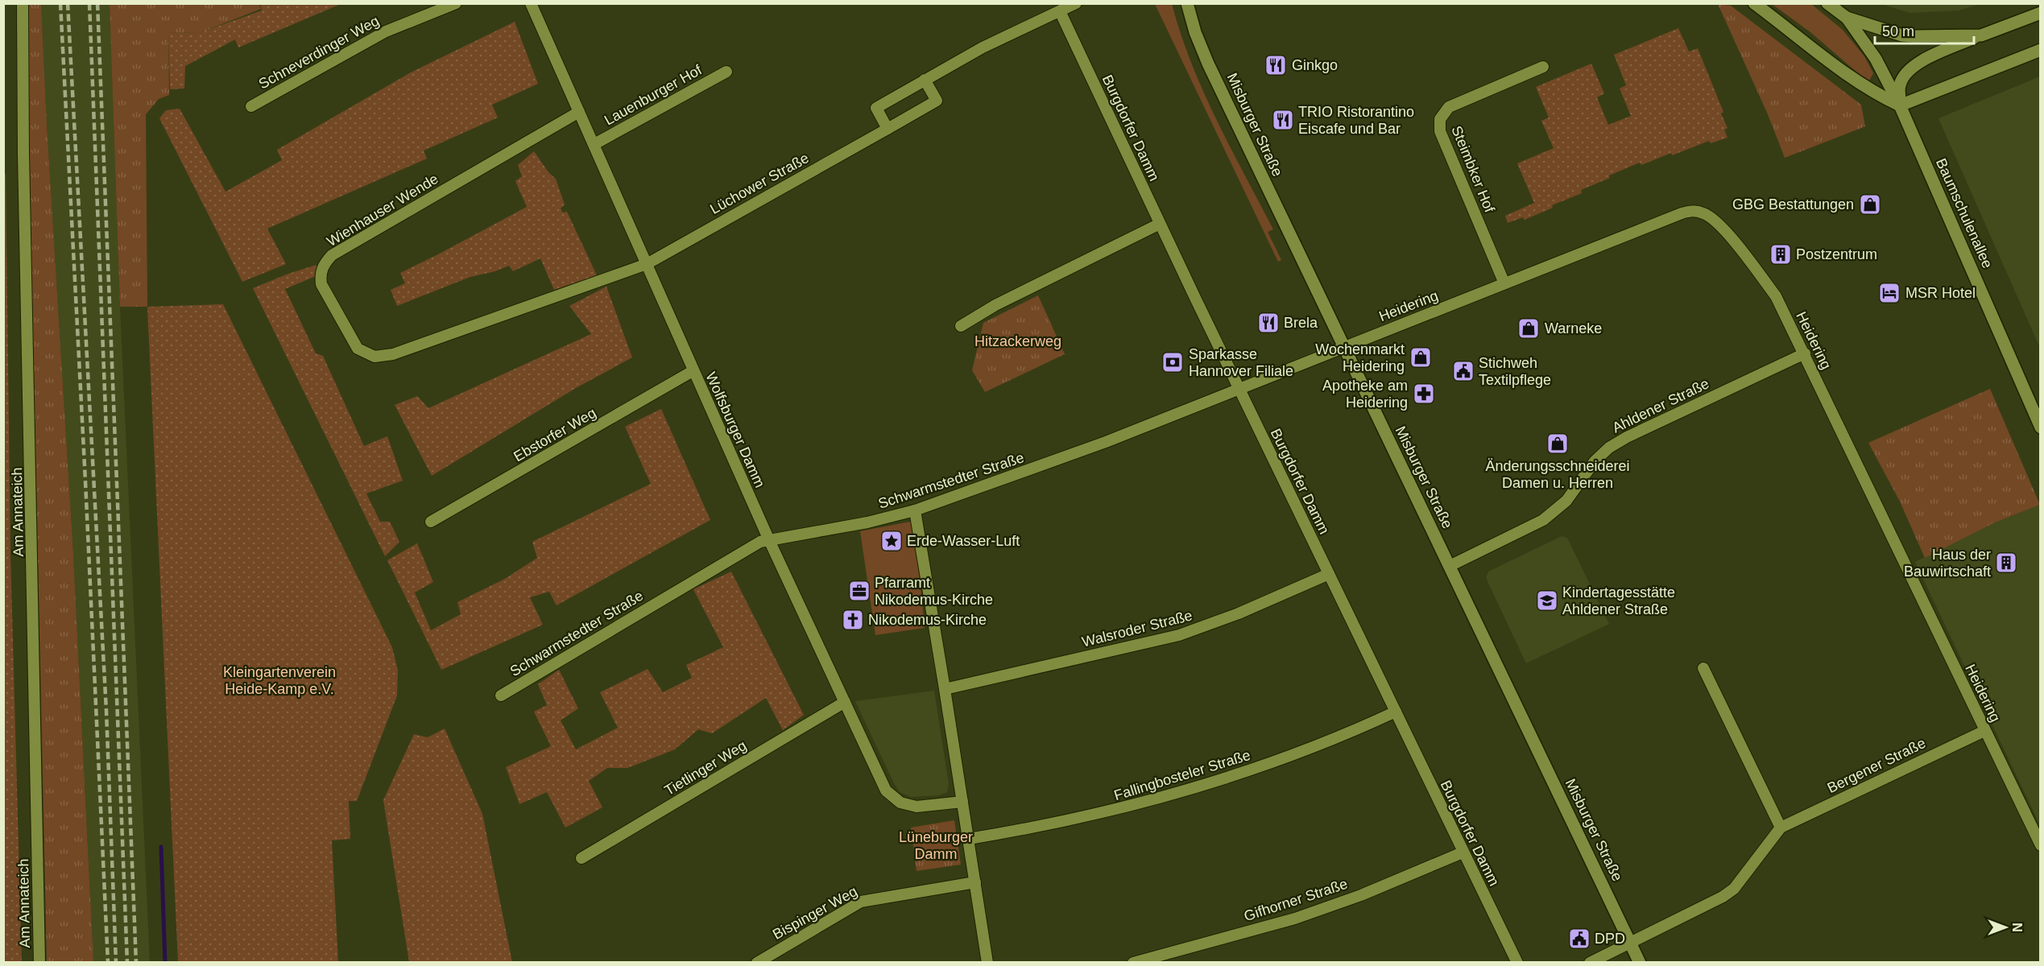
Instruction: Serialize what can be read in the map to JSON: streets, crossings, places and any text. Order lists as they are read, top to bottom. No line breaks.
{"streets":{"main road":["Misburger Straße","Baumschulenallee"],"street":["Schneverdinger Weg","Lauenburger Hof","Burgdorfer Damm","Steimbker Hof","Lüchower Straße","Wienhauser Wende","Heidering","Ahldener Straße","Wolfsburger Damm","Ebstorfer Weg","Schwarmstedter Straße","Am Annateich","Walsroder Straße","Bergener Straße","Tietlinger Weg","Fallingbosteler Straße","Gifhorner Straße","Bispinger Weg"]},"crossings":[["Lauenburger Hof","Wolfsburger Damm"],["Misburger Straße","Heidering"],["Misburger Straße","Ahldener Straße"],["Misburger Straße","Schwarmstedter Straße"],["Misburger Straße","Bergener Straße"],["Burgdorfer Damm","Schwarmstedter Straße"],["Burgdorfer Damm","Walsroder Straße"],["Burgdorfer Damm","Fallingbosteler Straße"],["Burgdorfer Damm","Gifhorner Straße"],["Steimbker Hof","Heidering"],["Lüchower Straße","Wienhauser Wende"],["Lüchower Straße","Wolfsburger Damm"],["Wienhauser Wende","Wolfsburger Damm"],["Heidering","Ahldener Straße"],["Heidering","Schwarmstedter Straße"],["Heidering","Bergener Straße"],["Wolfsburger Damm","Ebstorfer Weg"],["Wolfsburger Damm","Schwarmstedter Straße"],["Wolfsburger Damm","Tietlinger Weg"]],"parks":["Hitzackerweg","Kleingartenverein Heide-Kamp e.V.","Lüneburger Damm"],"places":{"restaurant":["Ginkgo","TRIO Ristorantino Eiscafe und Bar","Brela"],"shop":["GBG Bestattungen","Warneke","Wochenmarkt Heidering","Änderungsschneiderei Damen u. Herren"],"building":["Postzentrum","Haus der Bauwirtschaft"],"hotel":["MSR Hotel"],"bank":["Sparkasse Hannover Filiale"],"public building":["Stichweh Textilpflege","DPD"],"pharmacy":["Apotheke am Heidering"],"place":["Erde-Wasser-Luft"],"office":["Pfarramt Nikodemus-Kirche"],"school or university":["Kindertagesstätte Ahldener Straße"],"church":["Nikodemus-Kirche"]},"scale_bar":"50 m","north":"right"}
